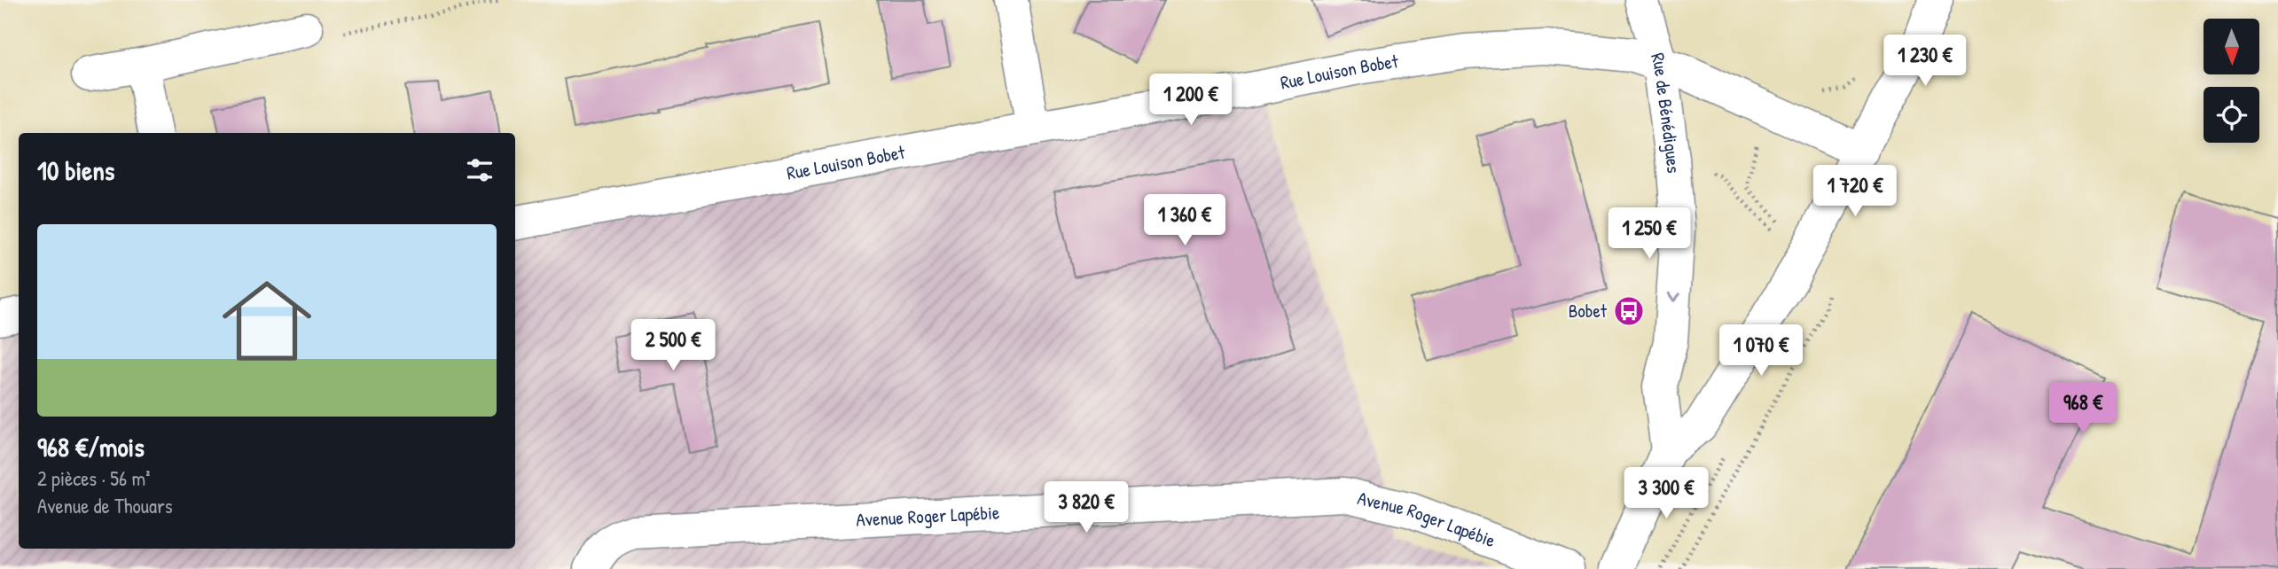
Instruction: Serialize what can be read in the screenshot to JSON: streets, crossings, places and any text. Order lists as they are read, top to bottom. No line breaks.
{"streets":{"street":["Rue Louison Bobet","Rue de Bénédigues","Avenue Roger Lapébie"]},"crossings":[["Rue Louison Bobet","Rue de Bénédigues"]],"one_way":["Rue de Bénédigues"],"places":{"bus stop":["Bobet"]},"north":"bottom","page":{"price":["1 230 €","1 200 €","1 720 €","1 360 €","1 250 €","2 500 €","1 070 €","968 €","3 300 €","3 820 €"],"heading":"10 biens","list":[{"name":"968 €/mois","note":"2 pièces · 56 m² · Avenue de Thouars"}]}}
